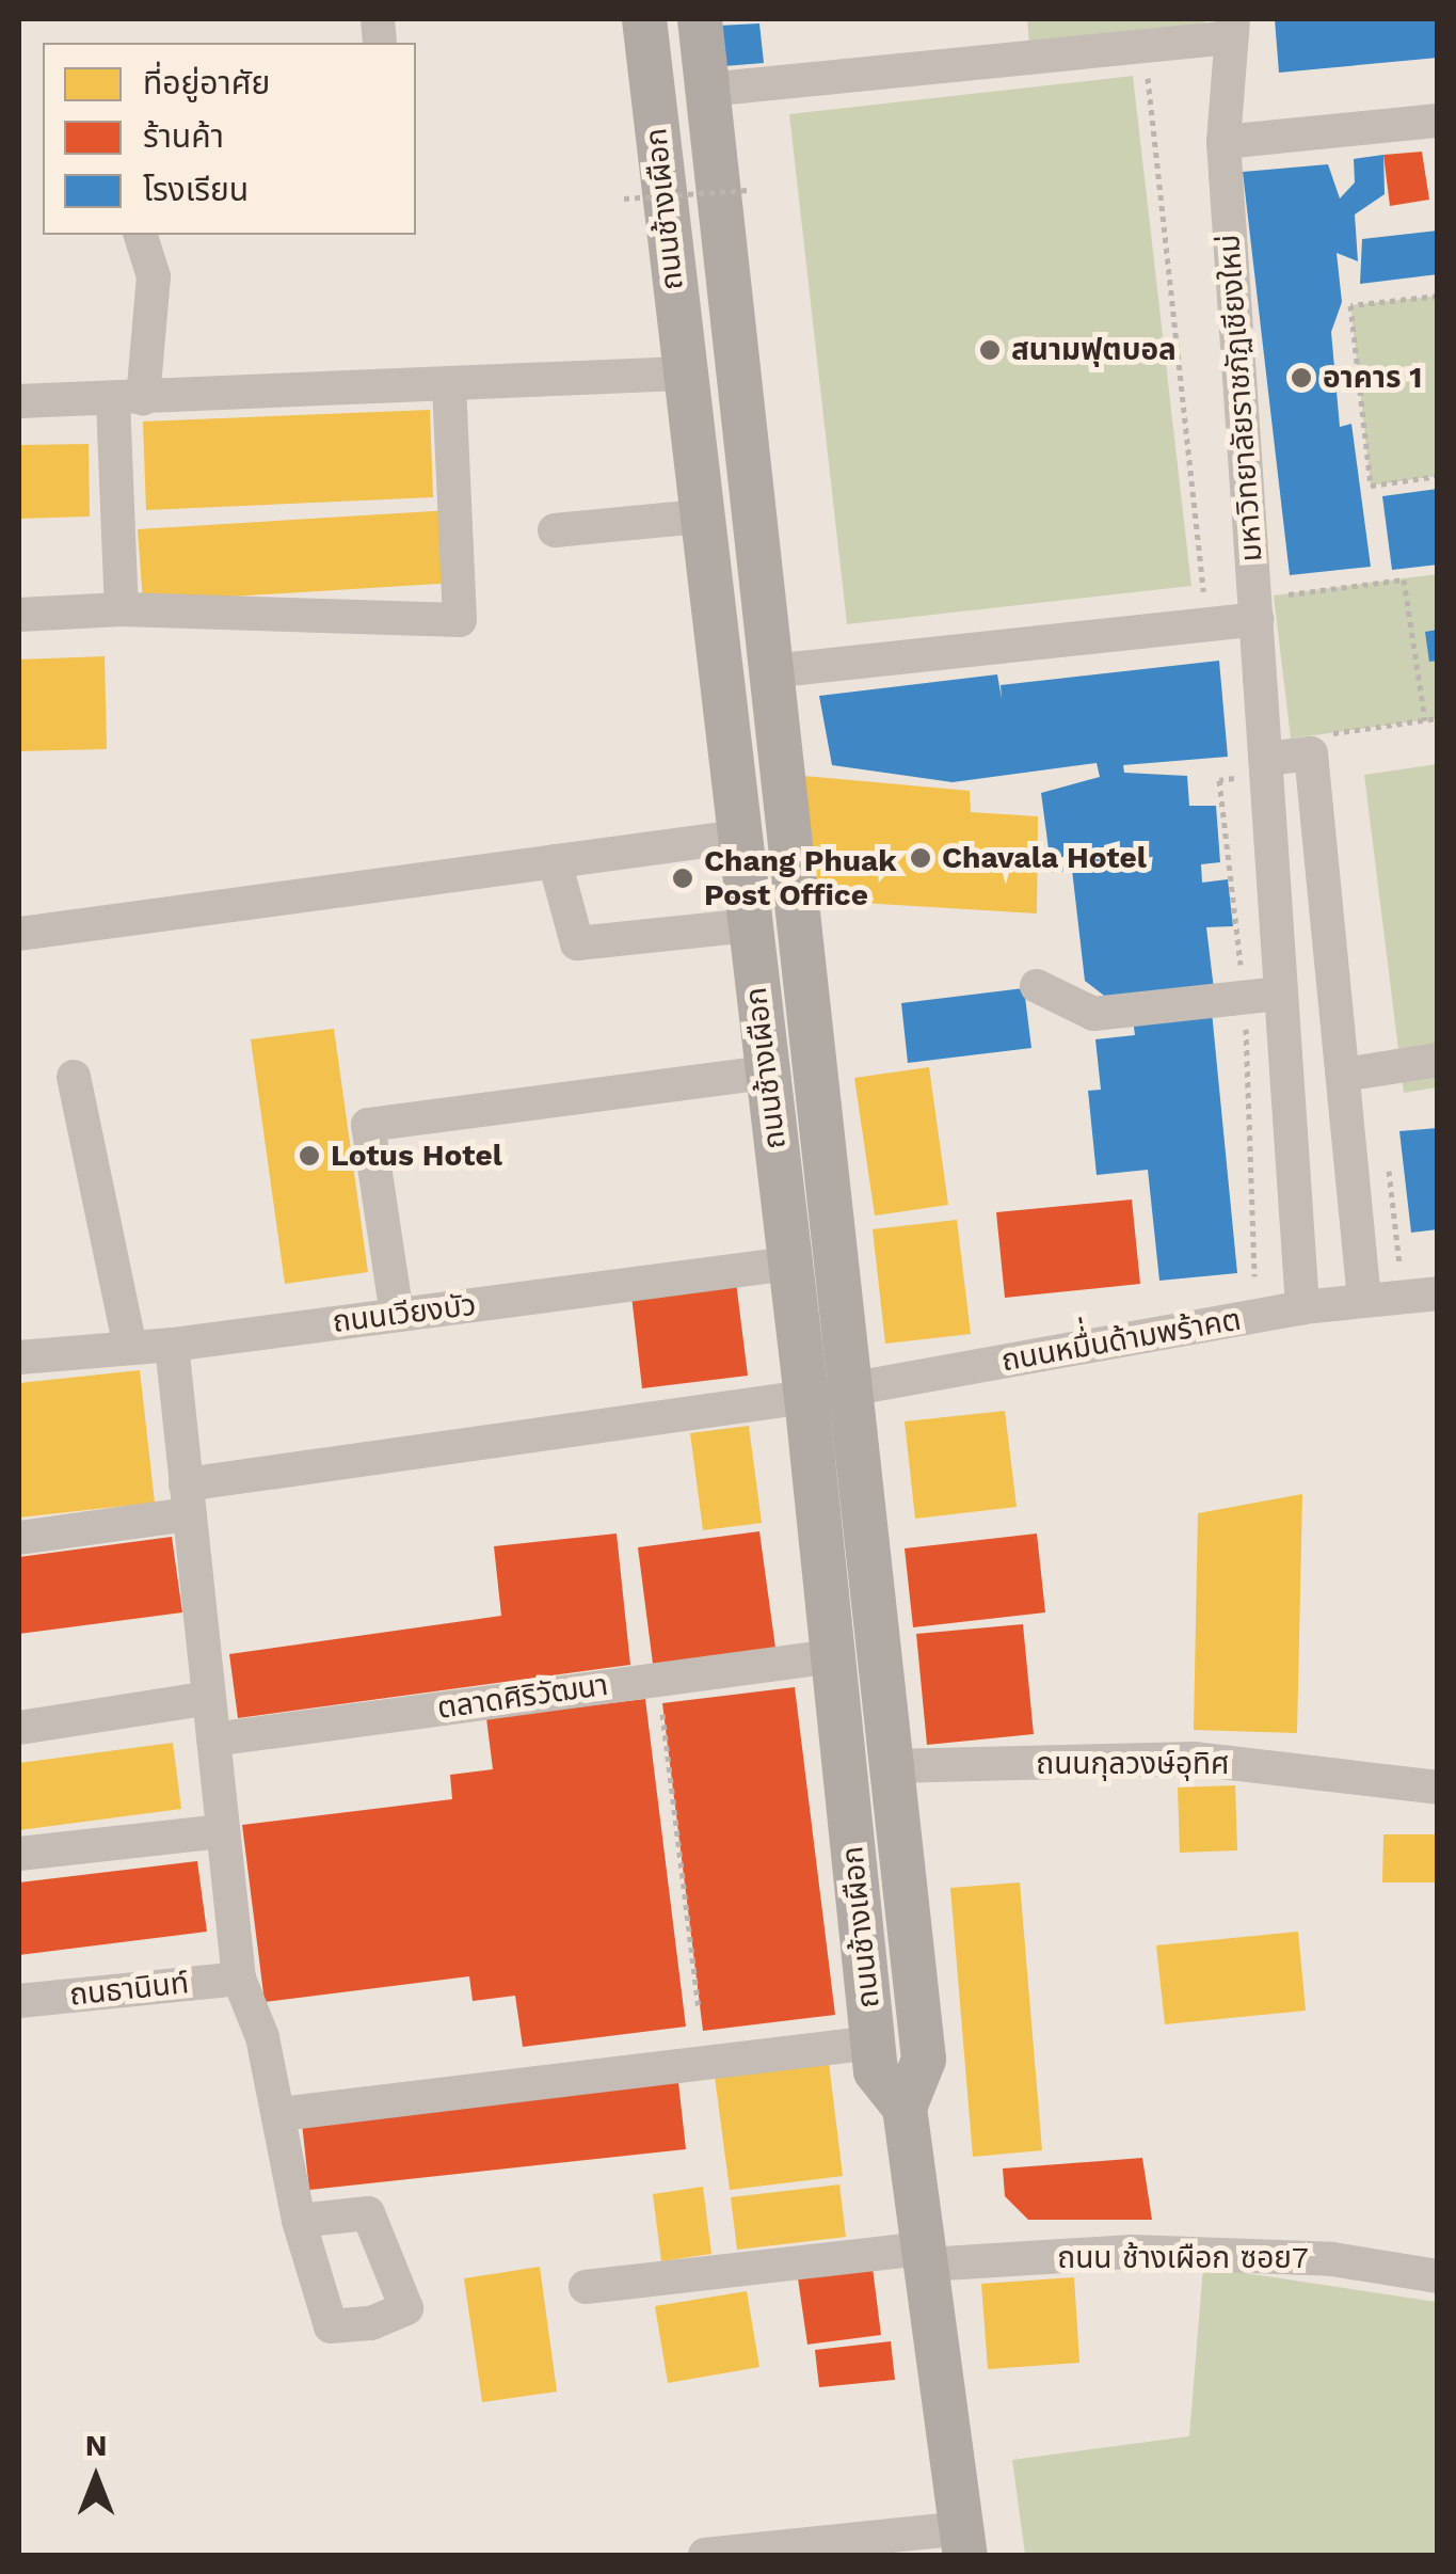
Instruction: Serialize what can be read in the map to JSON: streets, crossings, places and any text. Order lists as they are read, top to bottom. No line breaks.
{"streets":{"main road":["ถนนช้างเผือก"],"street":["มหาวิทยาลัยราชภัฏเชียงใหม่","ถนนเวียงบัว","ถนนหมื่่นด้ามพร้าคต","ตลาดศิริวัฒนา","ถนนกุลวงษ์อุทิศ","ถนธานินท์","ถนน ช้างเผือก ซอย7"]},"crossings":[["ถนนช้างเผือก","ถนนเวียงบัว"],["ถนนช้างเผือก","ถนนหมื่่นด้ามพร้าคต"],["ถนนช้างเผือก","ตลาดศิริวัฒนา"],["ถนนช้างเผือก","ถนนกุลวงษ์อุทิศ"],["ถนนช้างเผือก","ถนน ช้างเผือก ซอย7"],["มหาวิทยาลัยราชภัฏเชียงใหม่","ถนนหมื่่นด้ามพร้าคต"]],"places":["สนามฟุตบอล","อาคาร 1","Chavala Hotel","Chang Phuak Post Office","Lotus Hotel"],"legend":["ที่อยู่อาศัย","ร้านค้า","โรงเรียน"],"north":"top"}
